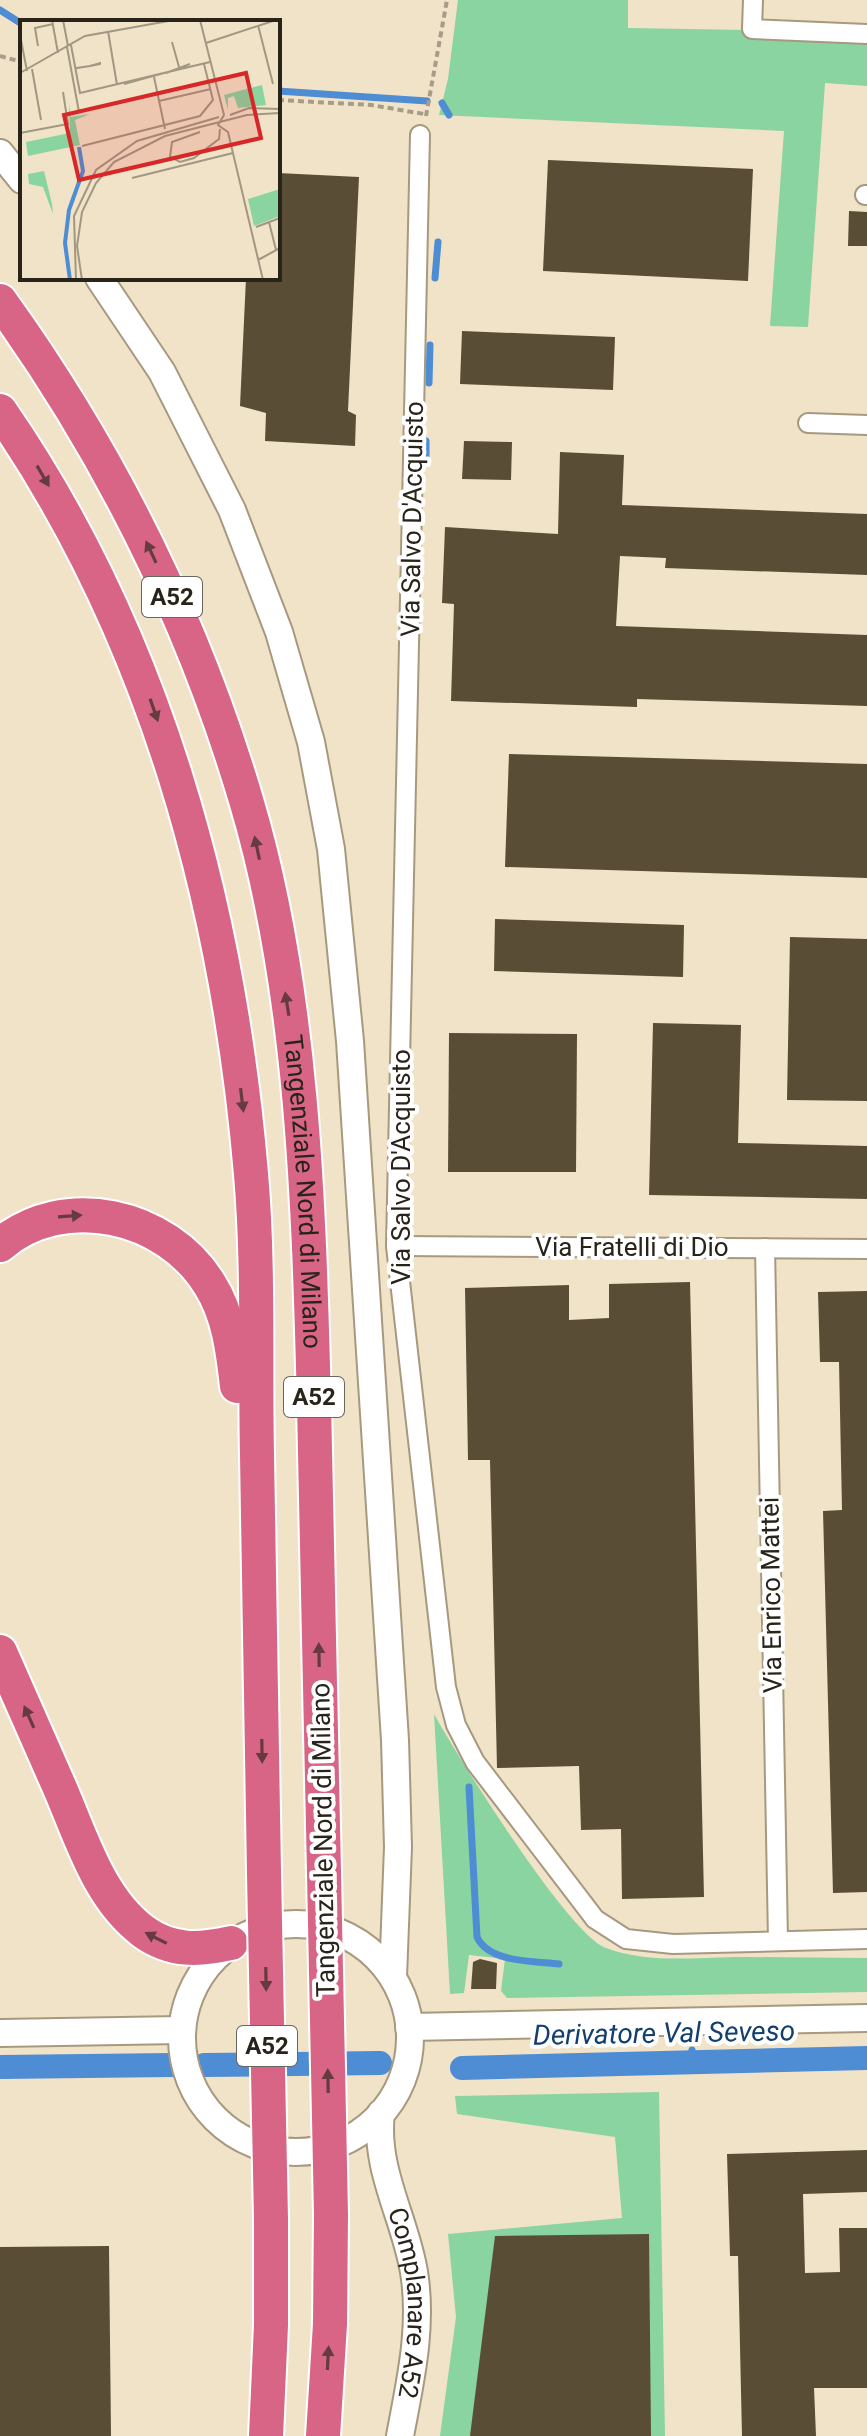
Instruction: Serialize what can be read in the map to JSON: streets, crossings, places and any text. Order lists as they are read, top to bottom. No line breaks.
{"streets":{"highway":["A52","Tangenziale Nord di Milano"],"main road":["Complanare A52"],"street":["Via Salvo D'Acquisto","Via Fratelli di Dio","Via Enrico Mattei"]},"crossings":[["Via Salvo D'Acquisto","Via Fratelli di Dio"],["Via Salvo D'Acquisto","Via Enrico Mattei"],["Via Fratelli di Dio","Via Enrico Mattei"]],"water":["Derivatore Val Seveso"]}
